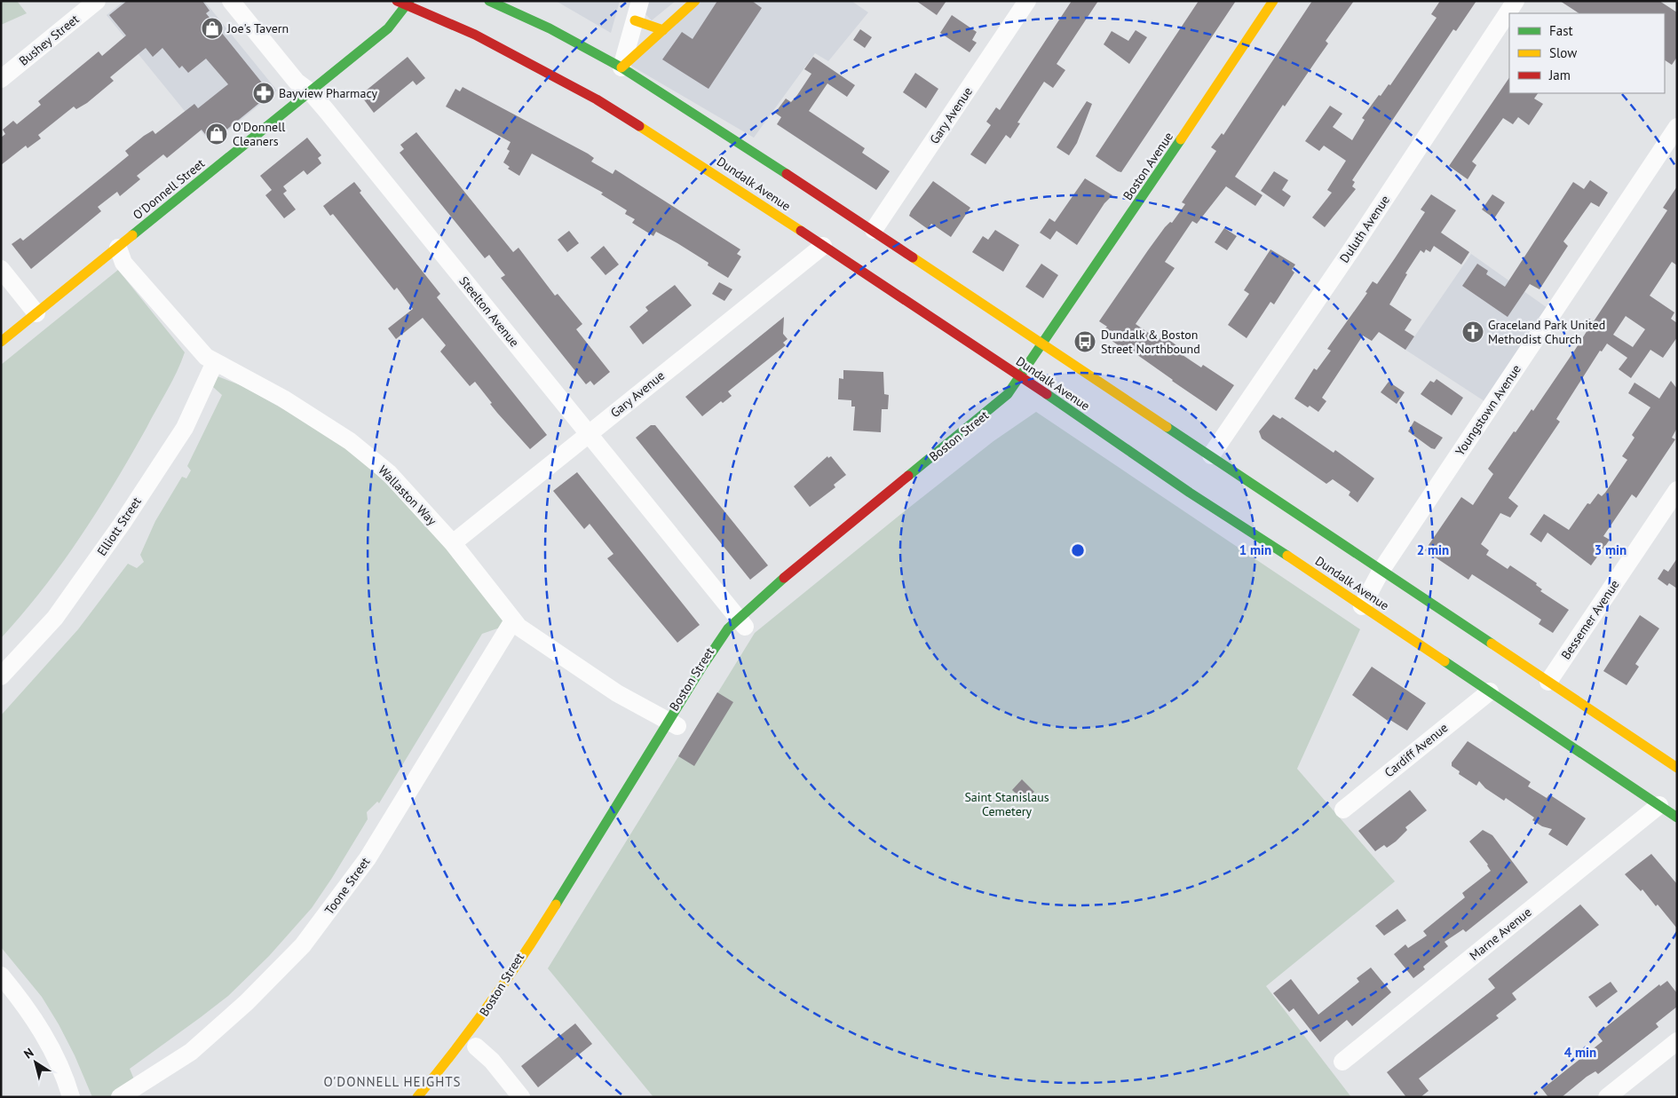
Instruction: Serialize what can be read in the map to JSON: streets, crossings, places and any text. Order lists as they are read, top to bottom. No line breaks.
{"streets":{"main road":["Boston Avenue","Dundalk Avenue","O'Donnell Street","Boston Street"],"street":["Bushey Street","Gary Avenue","Duluth Avenue","Steelton Avenue","Youngstown Avenue","Wallaston Way","Elliott Street","Bessemer Avenue","Cardiff Avenue","Toone Street","Marne Avenue"]},"crossings":[["Gary Avenue","Dundalk Avenue"],["Gary Avenue","Steelton Avenue"],["Gary Avenue","Wallaston Way"],["Boston Avenue","Dundalk Avenue"],["Boston Avenue","Boston Street"],["Dundalk Avenue","O'Donnell Street"],["Dundalk Avenue","Youngstown Avenue"],["Dundalk Avenue","Boston Street"],["Dundalk Avenue","Cardiff Avenue"],["Dundalk Avenue","Marne Avenue"],["O'Donnell Street","Steelton Avenue"],["O'Donnell Street","Wallaston Way"],["Steelton Avenue","Boston Street"],["Boston Street","Wallaston Way"],["Wallaston Way","Elliott Street"],["Wallaston Way","Toone Street"]],"districts":["O'DONNELL HEIGHTS"],"parks":["Saint Stanislaus Cemetery"],"places":{"shop":["Joe's Tavern","O'Donnell Cleaners"],"pharmacy":["Bayview Pharmacy"],"church":["Graceland Park United Methodist Church"],"bus stop":["Dundalk & Boston Street Northbound"]},"legend":["Fast","Slow","Jam"],"north":"top left","rings":["1 min","2 min","3 min","4 min"]}
